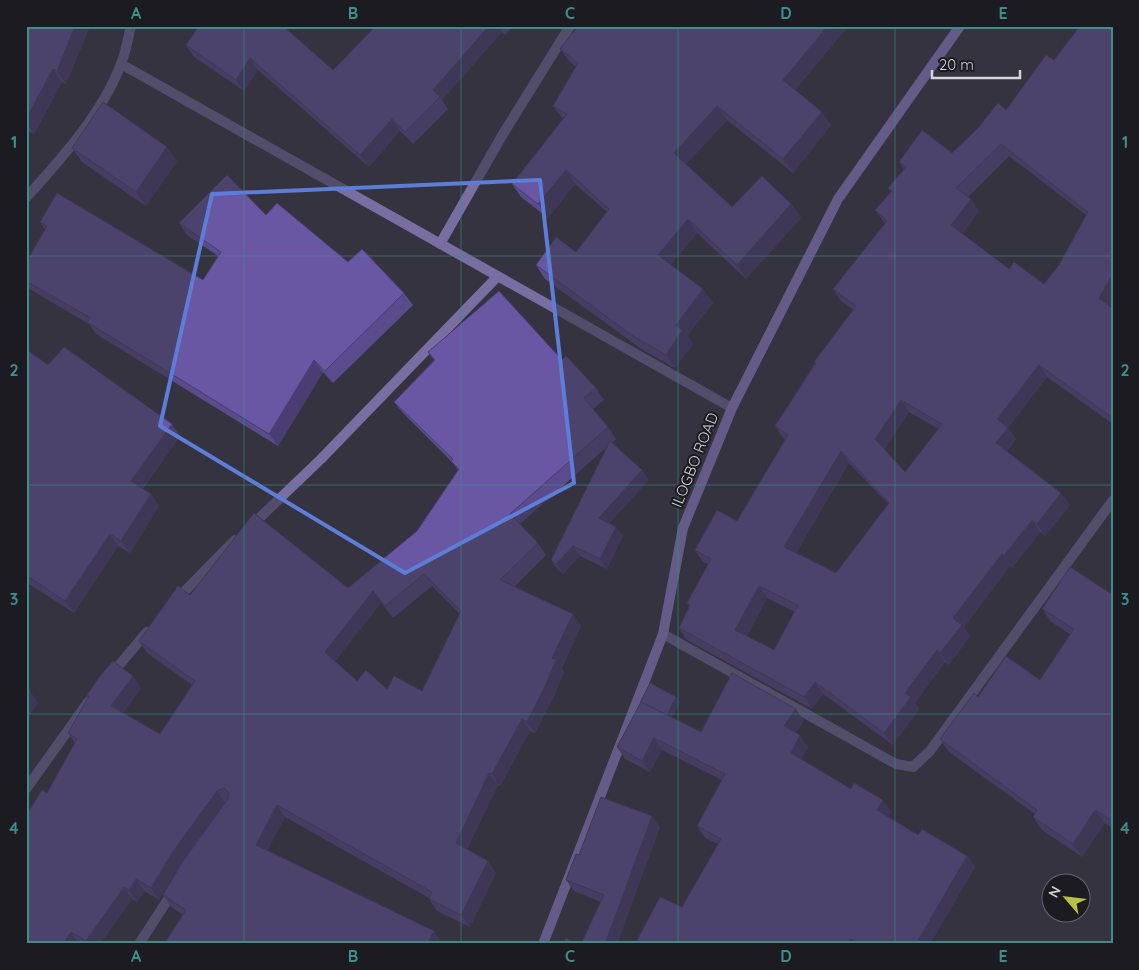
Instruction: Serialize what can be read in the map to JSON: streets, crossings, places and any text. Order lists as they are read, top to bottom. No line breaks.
{"streets":{"main road":["ILOGBO ROAD"]},"scale_bar":"20 m","north":"top left","grid":{"columns":["A","B","C","D","E"],"rows":["1","2","3","4"]}}
